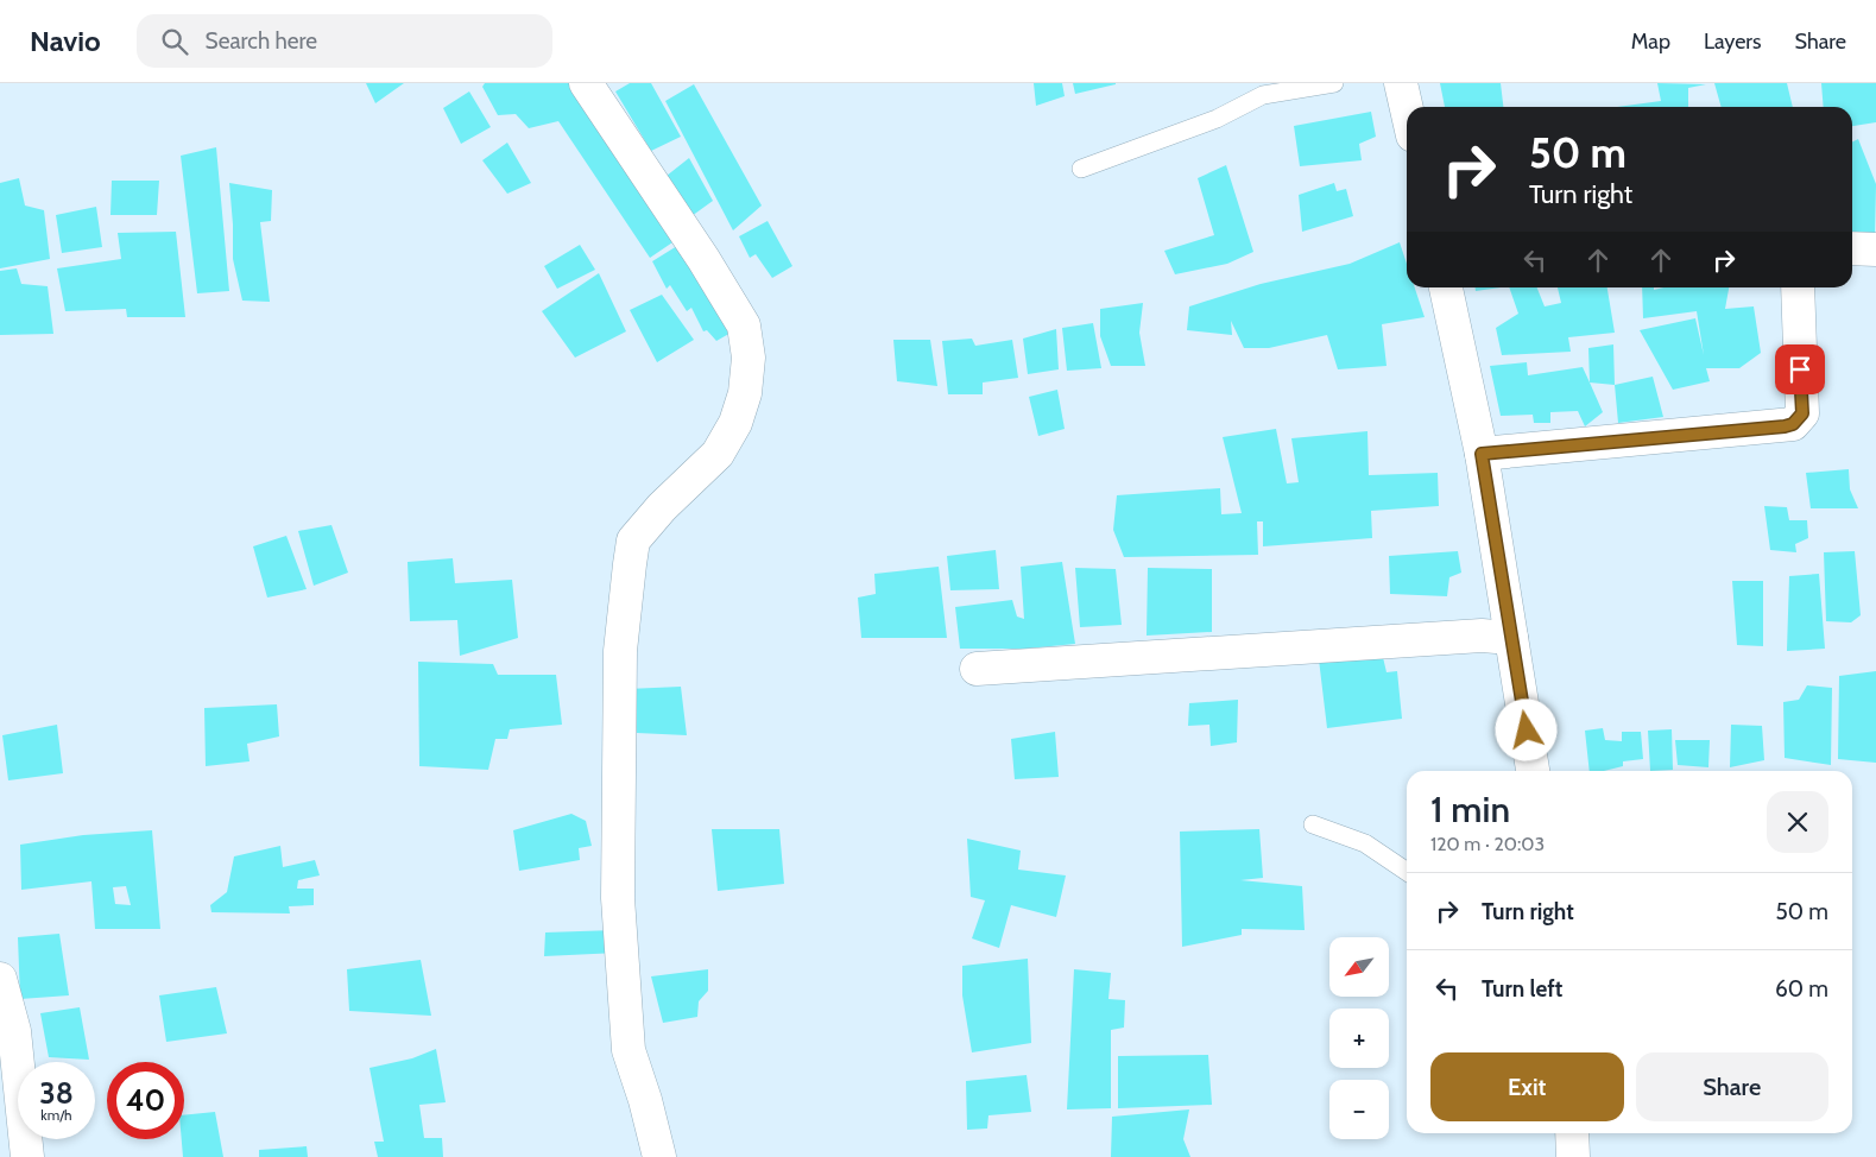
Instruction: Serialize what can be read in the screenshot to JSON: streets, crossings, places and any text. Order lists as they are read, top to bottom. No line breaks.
{"north":"bottom left","page":{"header":"Navio","search":"Search here","nav":["Map","Layers","Share"],"turn":["50 m","Turn right"],"heading":["1 min","120 m · 20:03"],"list":[{"name":"Turn right","value":"50 m"},{"name":"Turn left","value":"60 m"}],"map_buttons":["+","−"],"buttons":["Exit","Share"],"speed":"38 km/h","limit":"40"}}
